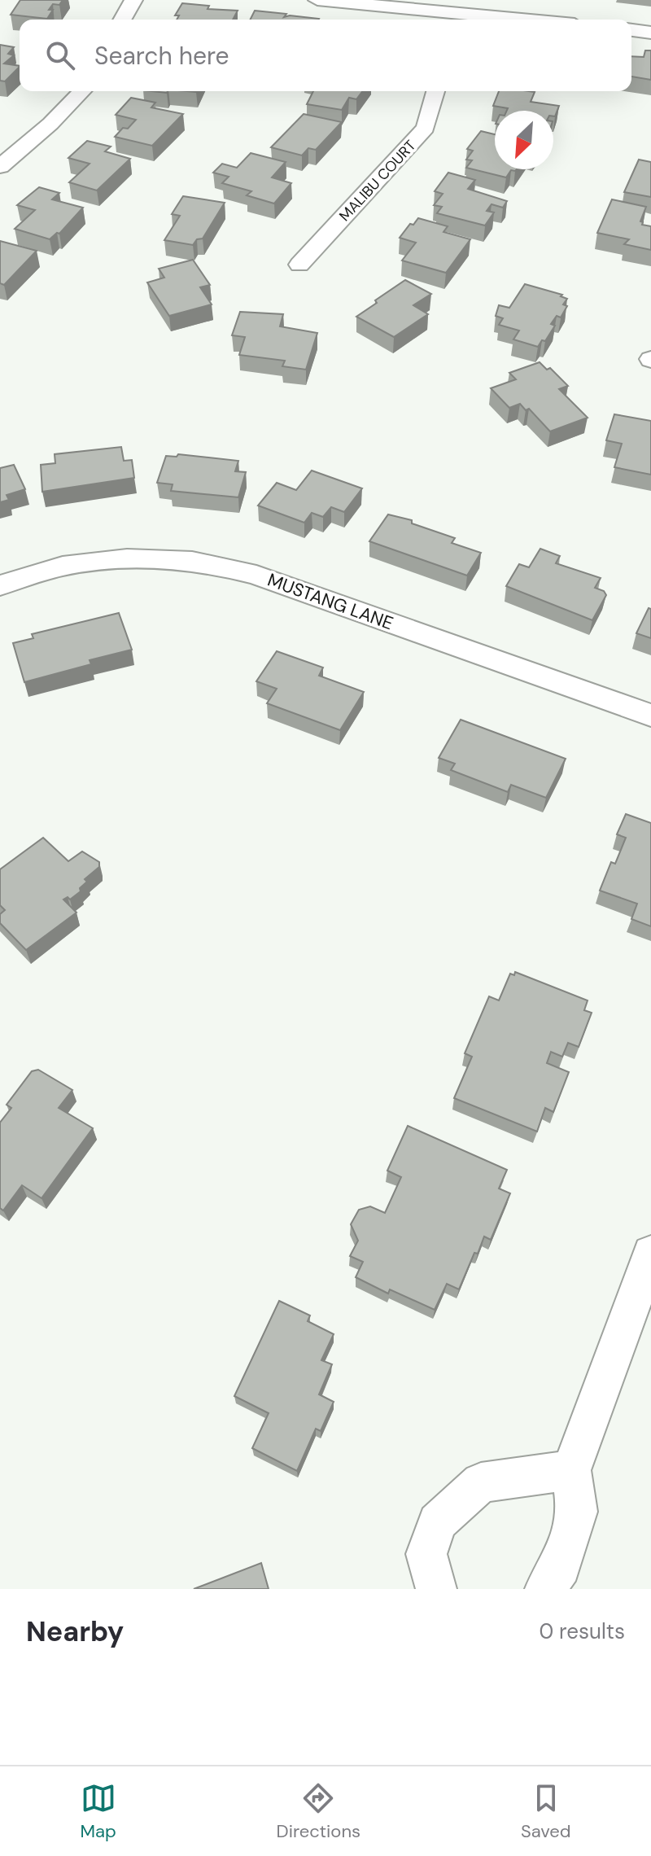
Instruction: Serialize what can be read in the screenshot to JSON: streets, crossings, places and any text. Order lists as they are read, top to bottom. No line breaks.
{"streets":{"street":["MALIBU COURT","MUSTANG LANE"]},"north":"bottom left","page":{"search":"Search here","heading":["Nearby","0 results"],"nav":["Map","Directions","Saved"]}}
